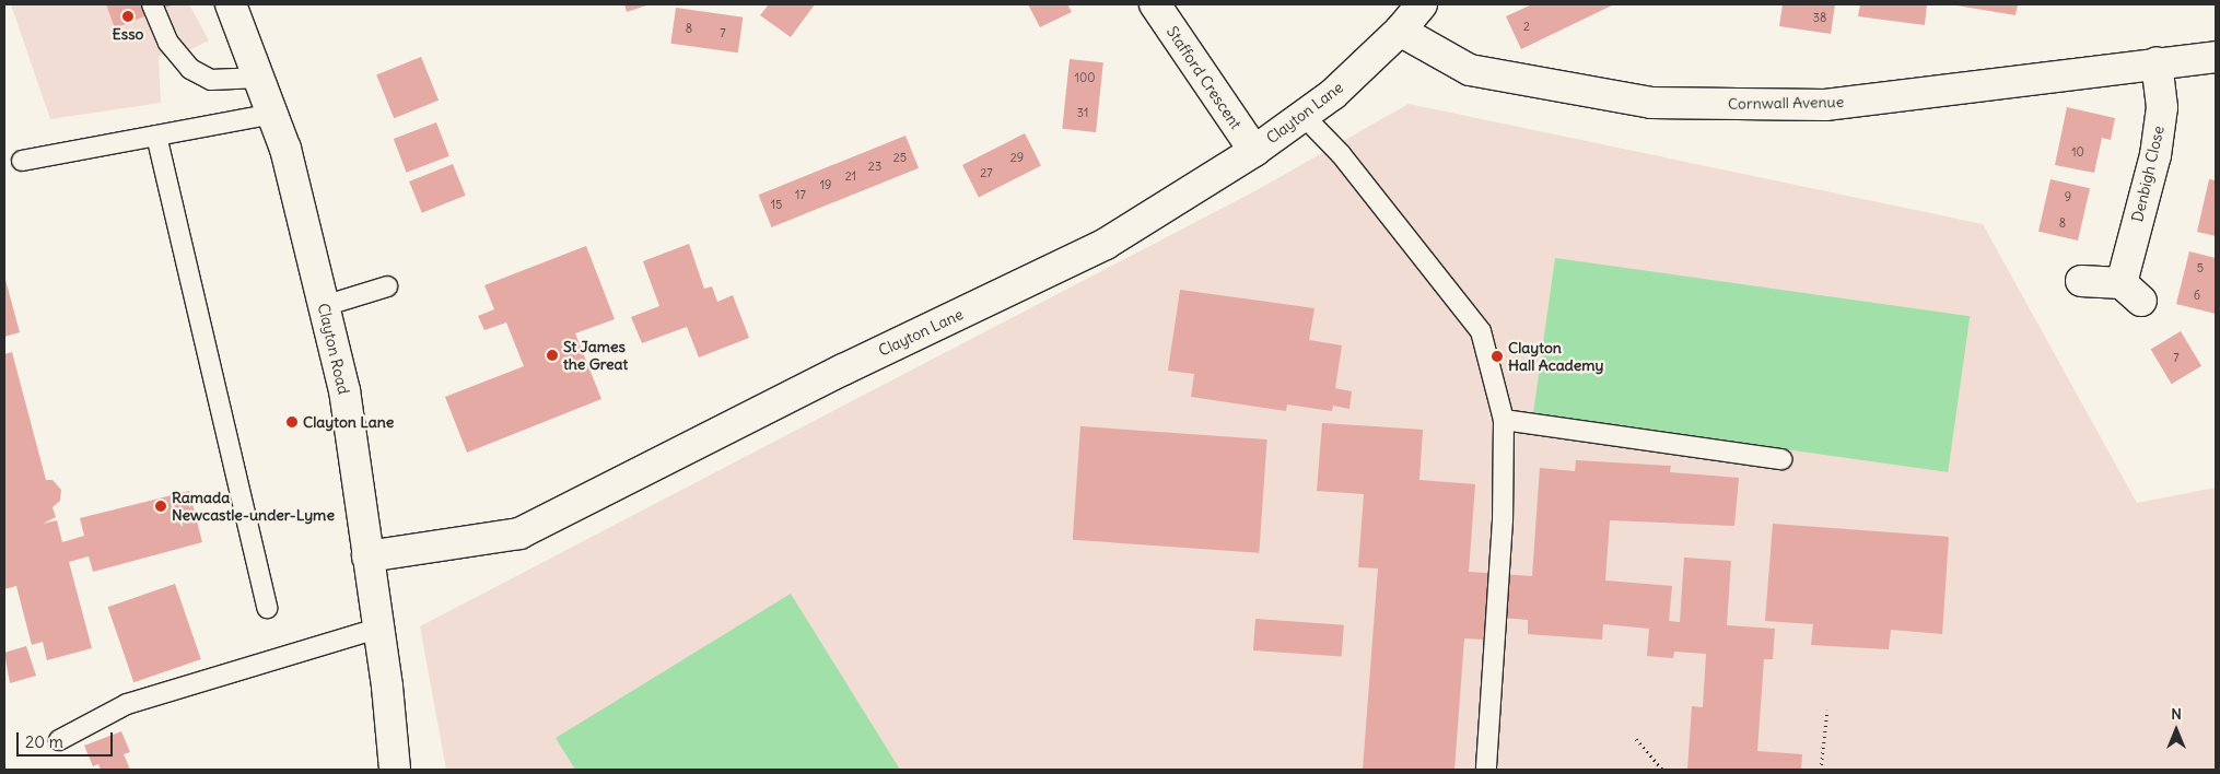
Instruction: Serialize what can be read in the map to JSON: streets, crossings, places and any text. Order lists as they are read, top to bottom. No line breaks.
{"streets":{"street":["Stafford Crescent","Cornwall Avenue","Clayton Lane","Denbigh Close","Clayton Road"]},"crossings":[["Stafford Crescent","Clayton Lane"],["Cornwall Avenue","Clayton Lane"],["Cornwall Avenue","Denbigh Close"],["Clayton Lane","Clayton Road"]],"places":["Esso","St James the Great","Clayton Hall Academy","Clayton Lane","Ramada Newcastle-under-Lyme"],"house_numbers":["38","2","8","7","100","31","10","25","29","23","27","21","19","17","9","15","8","5","6","7"],"scale_bar":"20 m","north":"top"}
